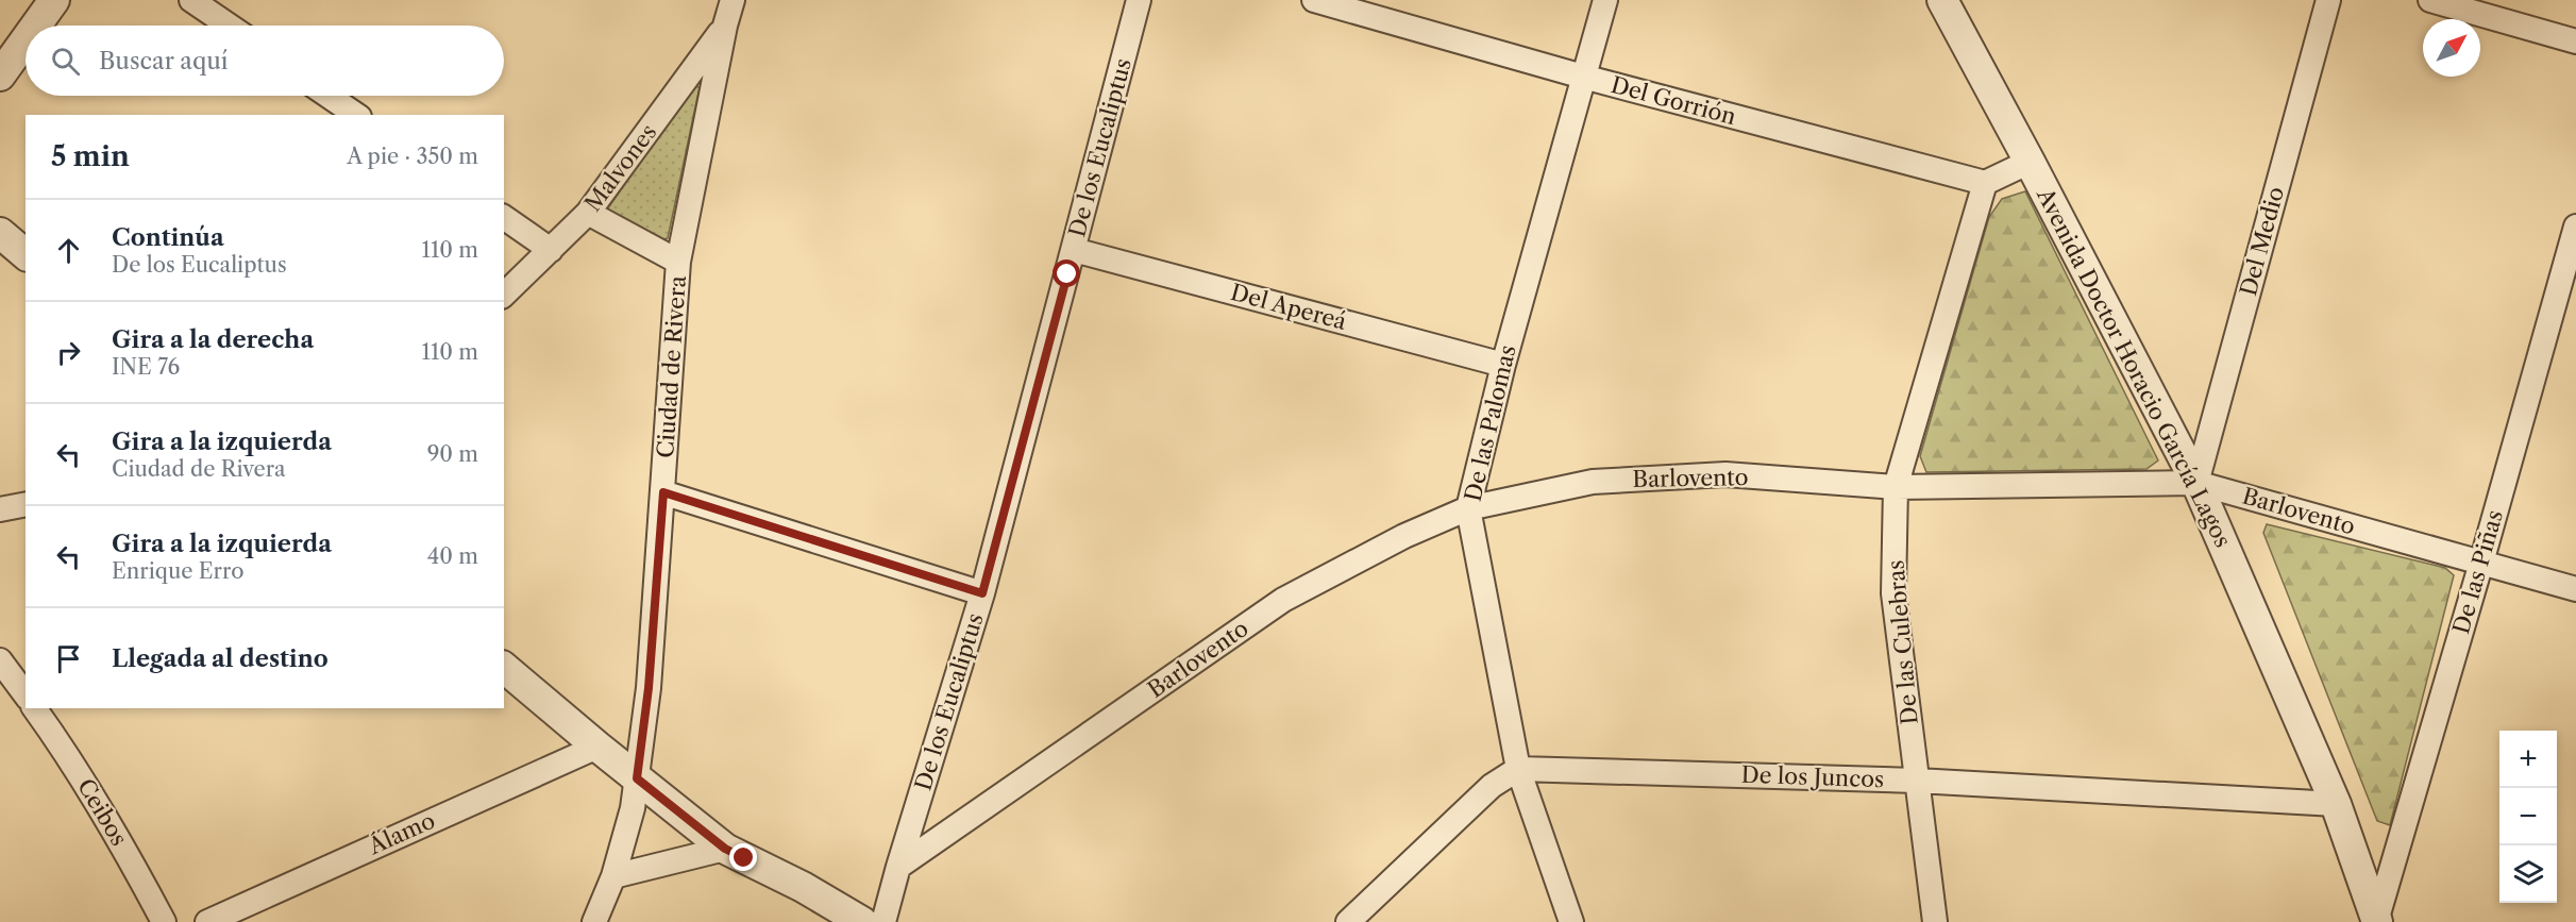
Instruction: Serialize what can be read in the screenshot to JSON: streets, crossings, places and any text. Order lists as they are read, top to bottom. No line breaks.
{"streets":{"street":["Del Gorrión","De los Eucaliptus","Malvones","Del Medio","Del Apereá","Ciudad de Rivera","Avenida Doctor Horacio García Lagos","De las Palomas","Barlovento","De las Piñas","De las Culebras","De los Juncos","Ceibos","Álamo"]},"crossings":[["Del Gorrión","De las Palomas"],["Del Gorrión","De las Culebras"],["De los Eucaliptus","Del Apereá"],["De los Eucaliptus","Barlovento"],["Malvones","Ciudad de Rivera"],["Del Medio","Avenida Doctor Horacio García Lagos"],["Del Medio","Barlovento"],["Del Apereá","De las Palomas"],["Avenida Doctor Horacio García Lagos","Barlovento"],["Avenida Doctor Horacio García Lagos","De las Piñas"],["Avenida Doctor Horacio García Lagos","De los Juncos"],["De las Palomas","Barlovento"],["De las Palomas","De los Juncos"],["Barlovento","De las Piñas"],["Barlovento","De las Culebras"],["De las Culebras","De los Juncos"]],"north":"top right","page":{"search":"Buscar aquí","heading":["5 min","A pie · 350 m"],"list":[["Continúa","De los Eucaliptus","110 m"],["Gira a la derecha","INE 76","110 m"],["Gira a la izquierda","Ciudad de Rivera","90 m"],["Gira a la izquierda","Enrique Erro","40 m"],"Llegada al destino"],"map_buttons":["+","−"]}}
